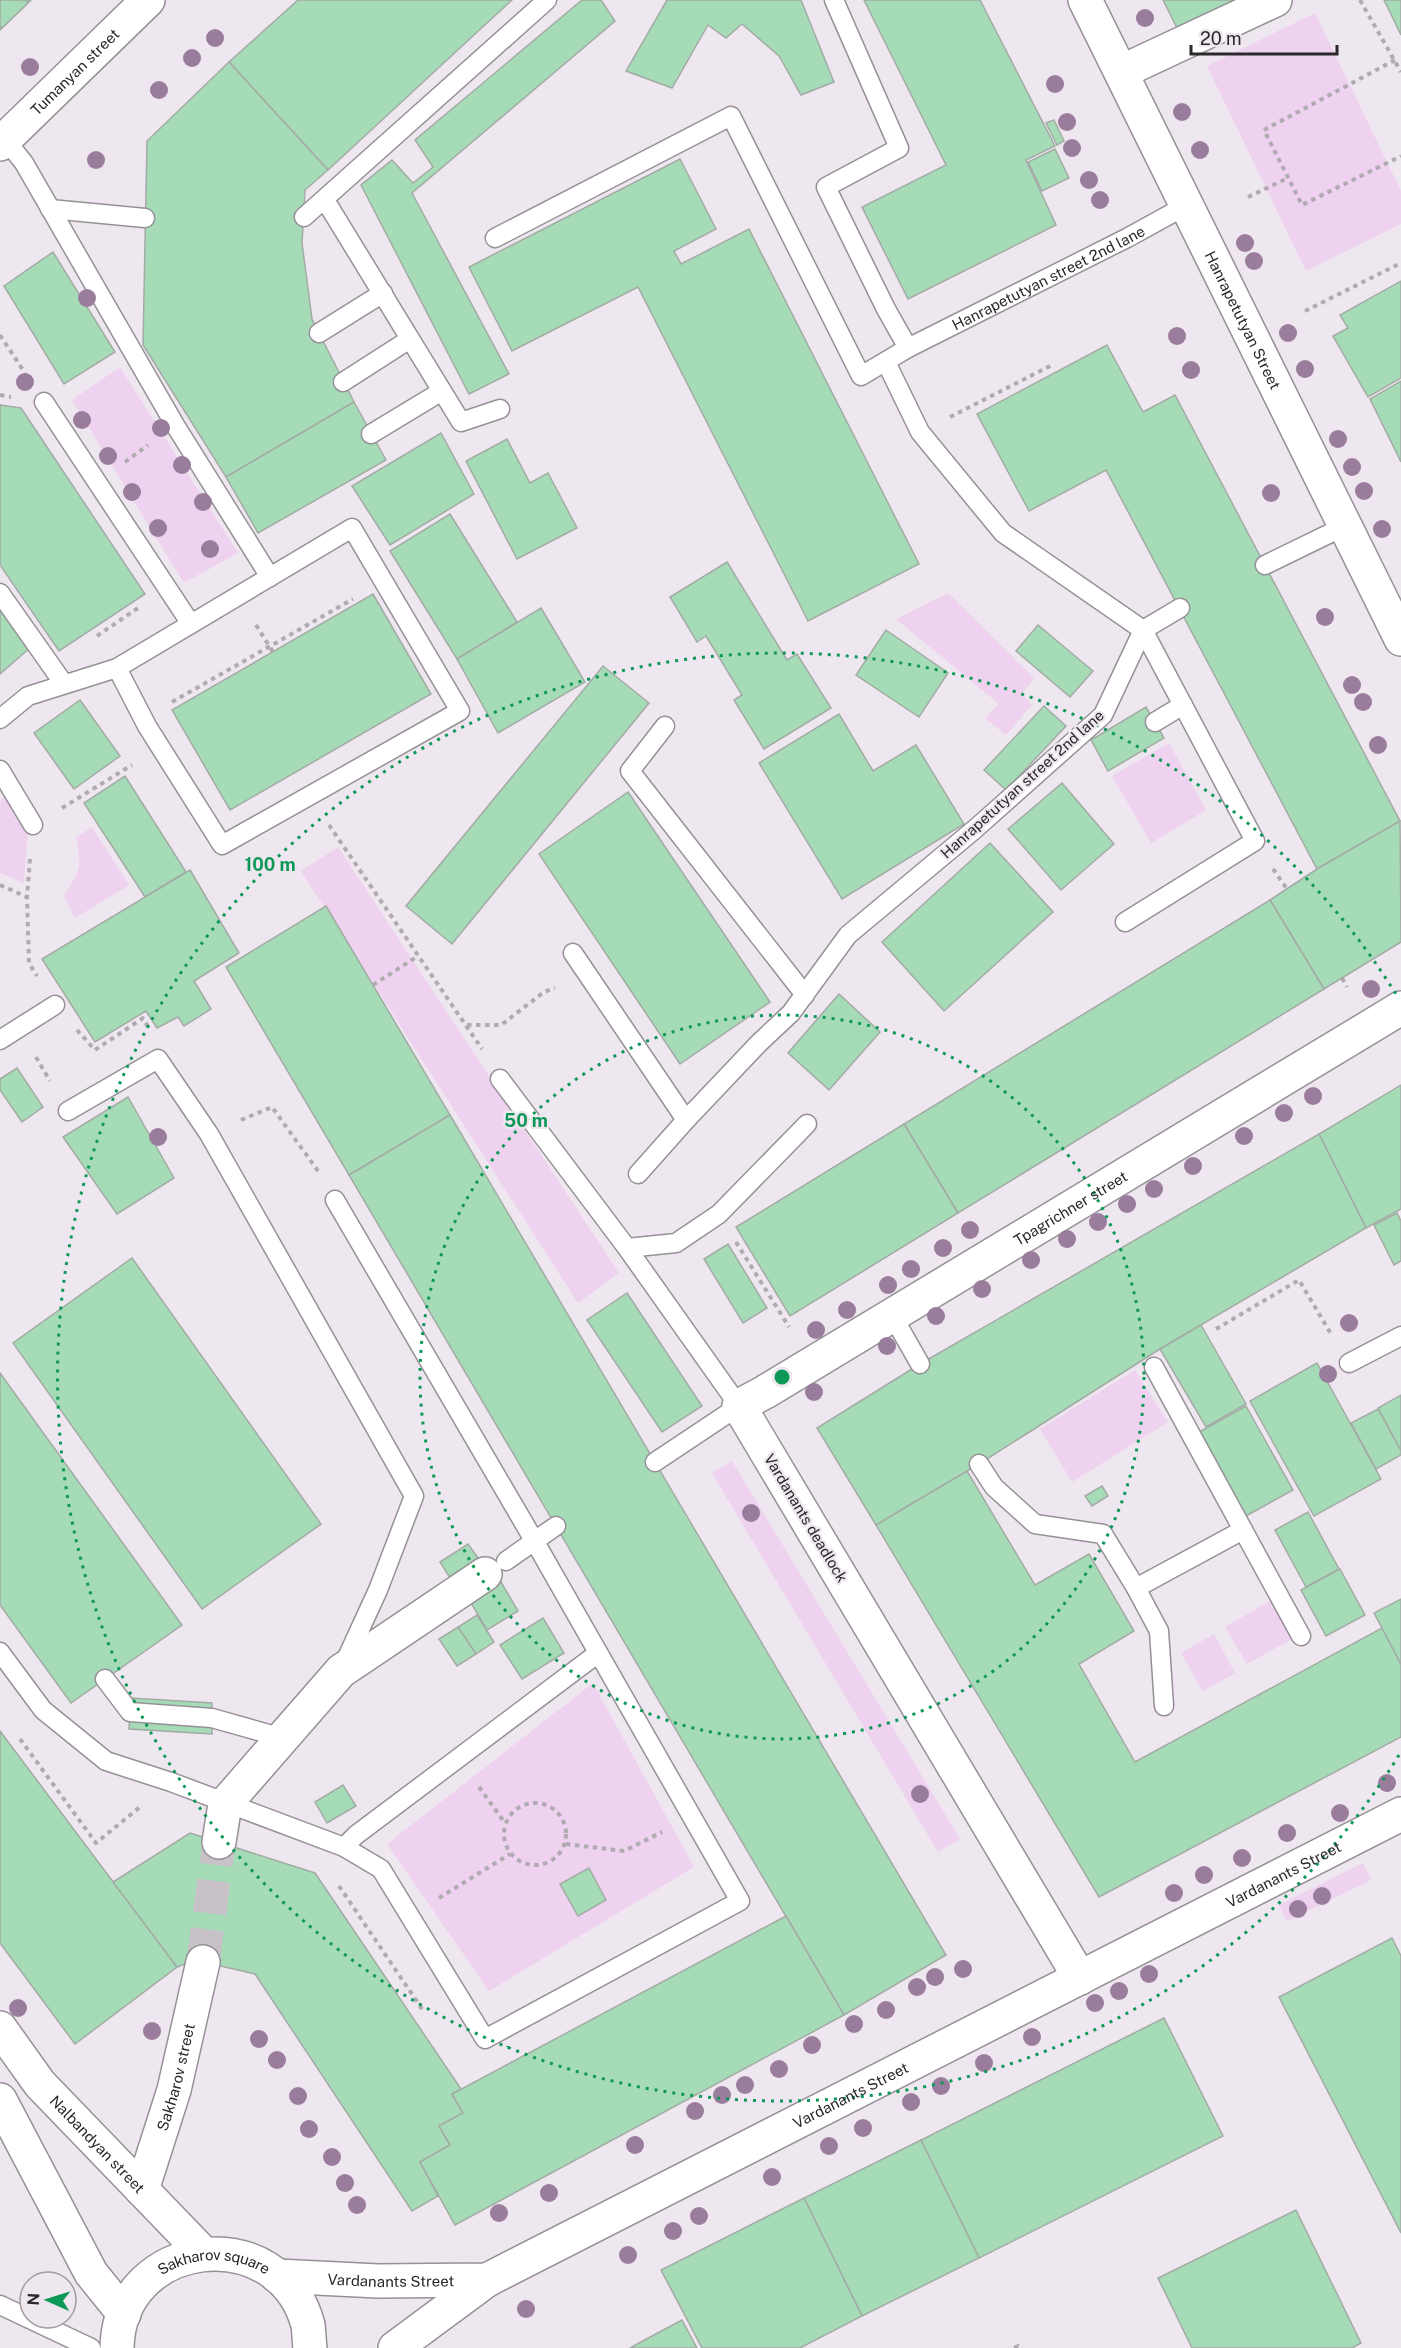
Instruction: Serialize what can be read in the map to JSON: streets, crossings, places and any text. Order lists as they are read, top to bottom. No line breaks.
{"streets":{"street":["Tumanyan street","Hanrapetutyan Street","Tpagrichner street","Vardanants deadlock","Vardanants Street","Sakharov street","Nalbandyan street","Sakharov square"],"lane":["Hanrapetutyan street 2nd lane"]},"crossings":[["Hanrapetutyan street 2nd lane","Hanrapetutyan Street"],["Tpagrichner street","Vardanants deadlock"],["Vardanants deadlock","Vardanants Street"],["Vardanants Street","Sakharov square"],["Sakharov street","Nalbandyan street"],["Nalbandyan street","Sakharov square"]],"scale_bar":"20 m","north":"left","rings":["100 m","50 m"]}
